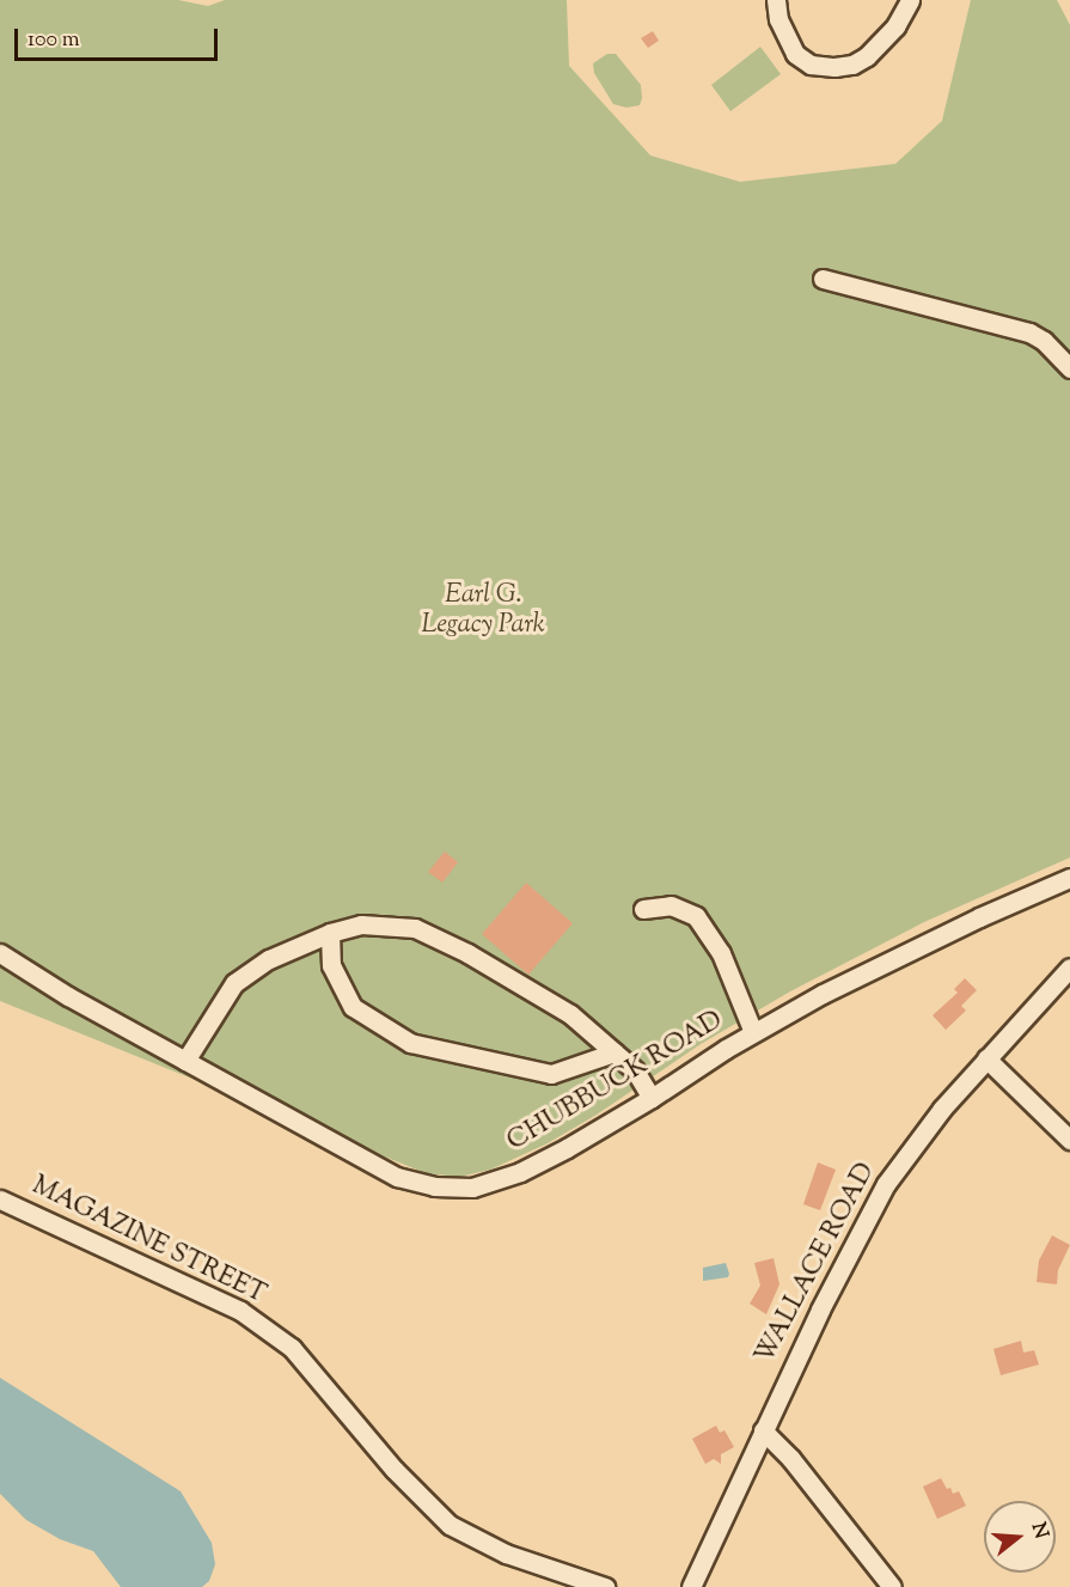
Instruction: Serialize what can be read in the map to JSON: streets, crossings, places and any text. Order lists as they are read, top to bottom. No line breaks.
{"streets":{"street":["CHUBBUCK ROAD","MAGAZINE STREET","WALLACE ROAD"]},"parks":["Earl G. Legacy Park"],"scale_bar":"100 m","north":"right"}
